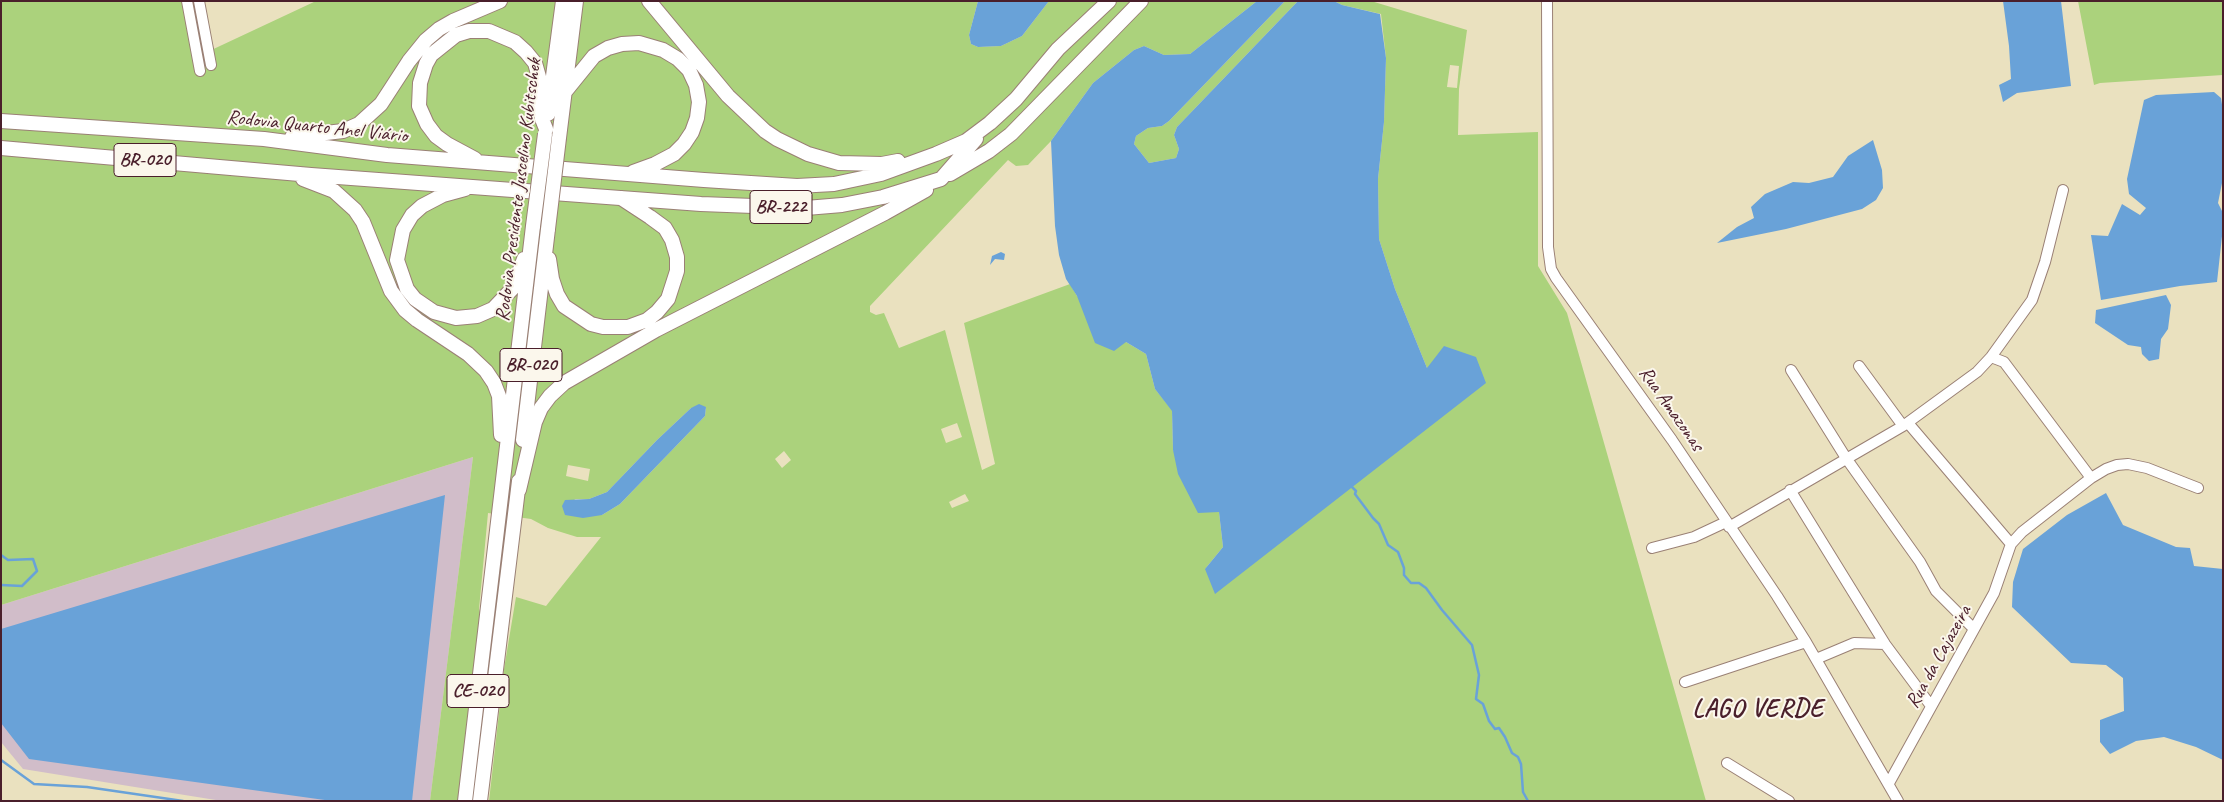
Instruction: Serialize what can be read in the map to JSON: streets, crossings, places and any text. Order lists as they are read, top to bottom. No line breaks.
{"streets":{"highway":["Rodovia Quarto Anel Viário","BR-020","Rodovia Presidente Juscelino Kubitschek","BR-222","CE-020"],"street":["Rua Amazonas","Rua da Cajazeira"]},"crossings":[["Rodovia Quarto Anel Viário","BR-222"],["BR-020","BR-222"],["Rua Amazonas","Rua da Cajazeira"]],"districts":["LAGO VERDE"]}
